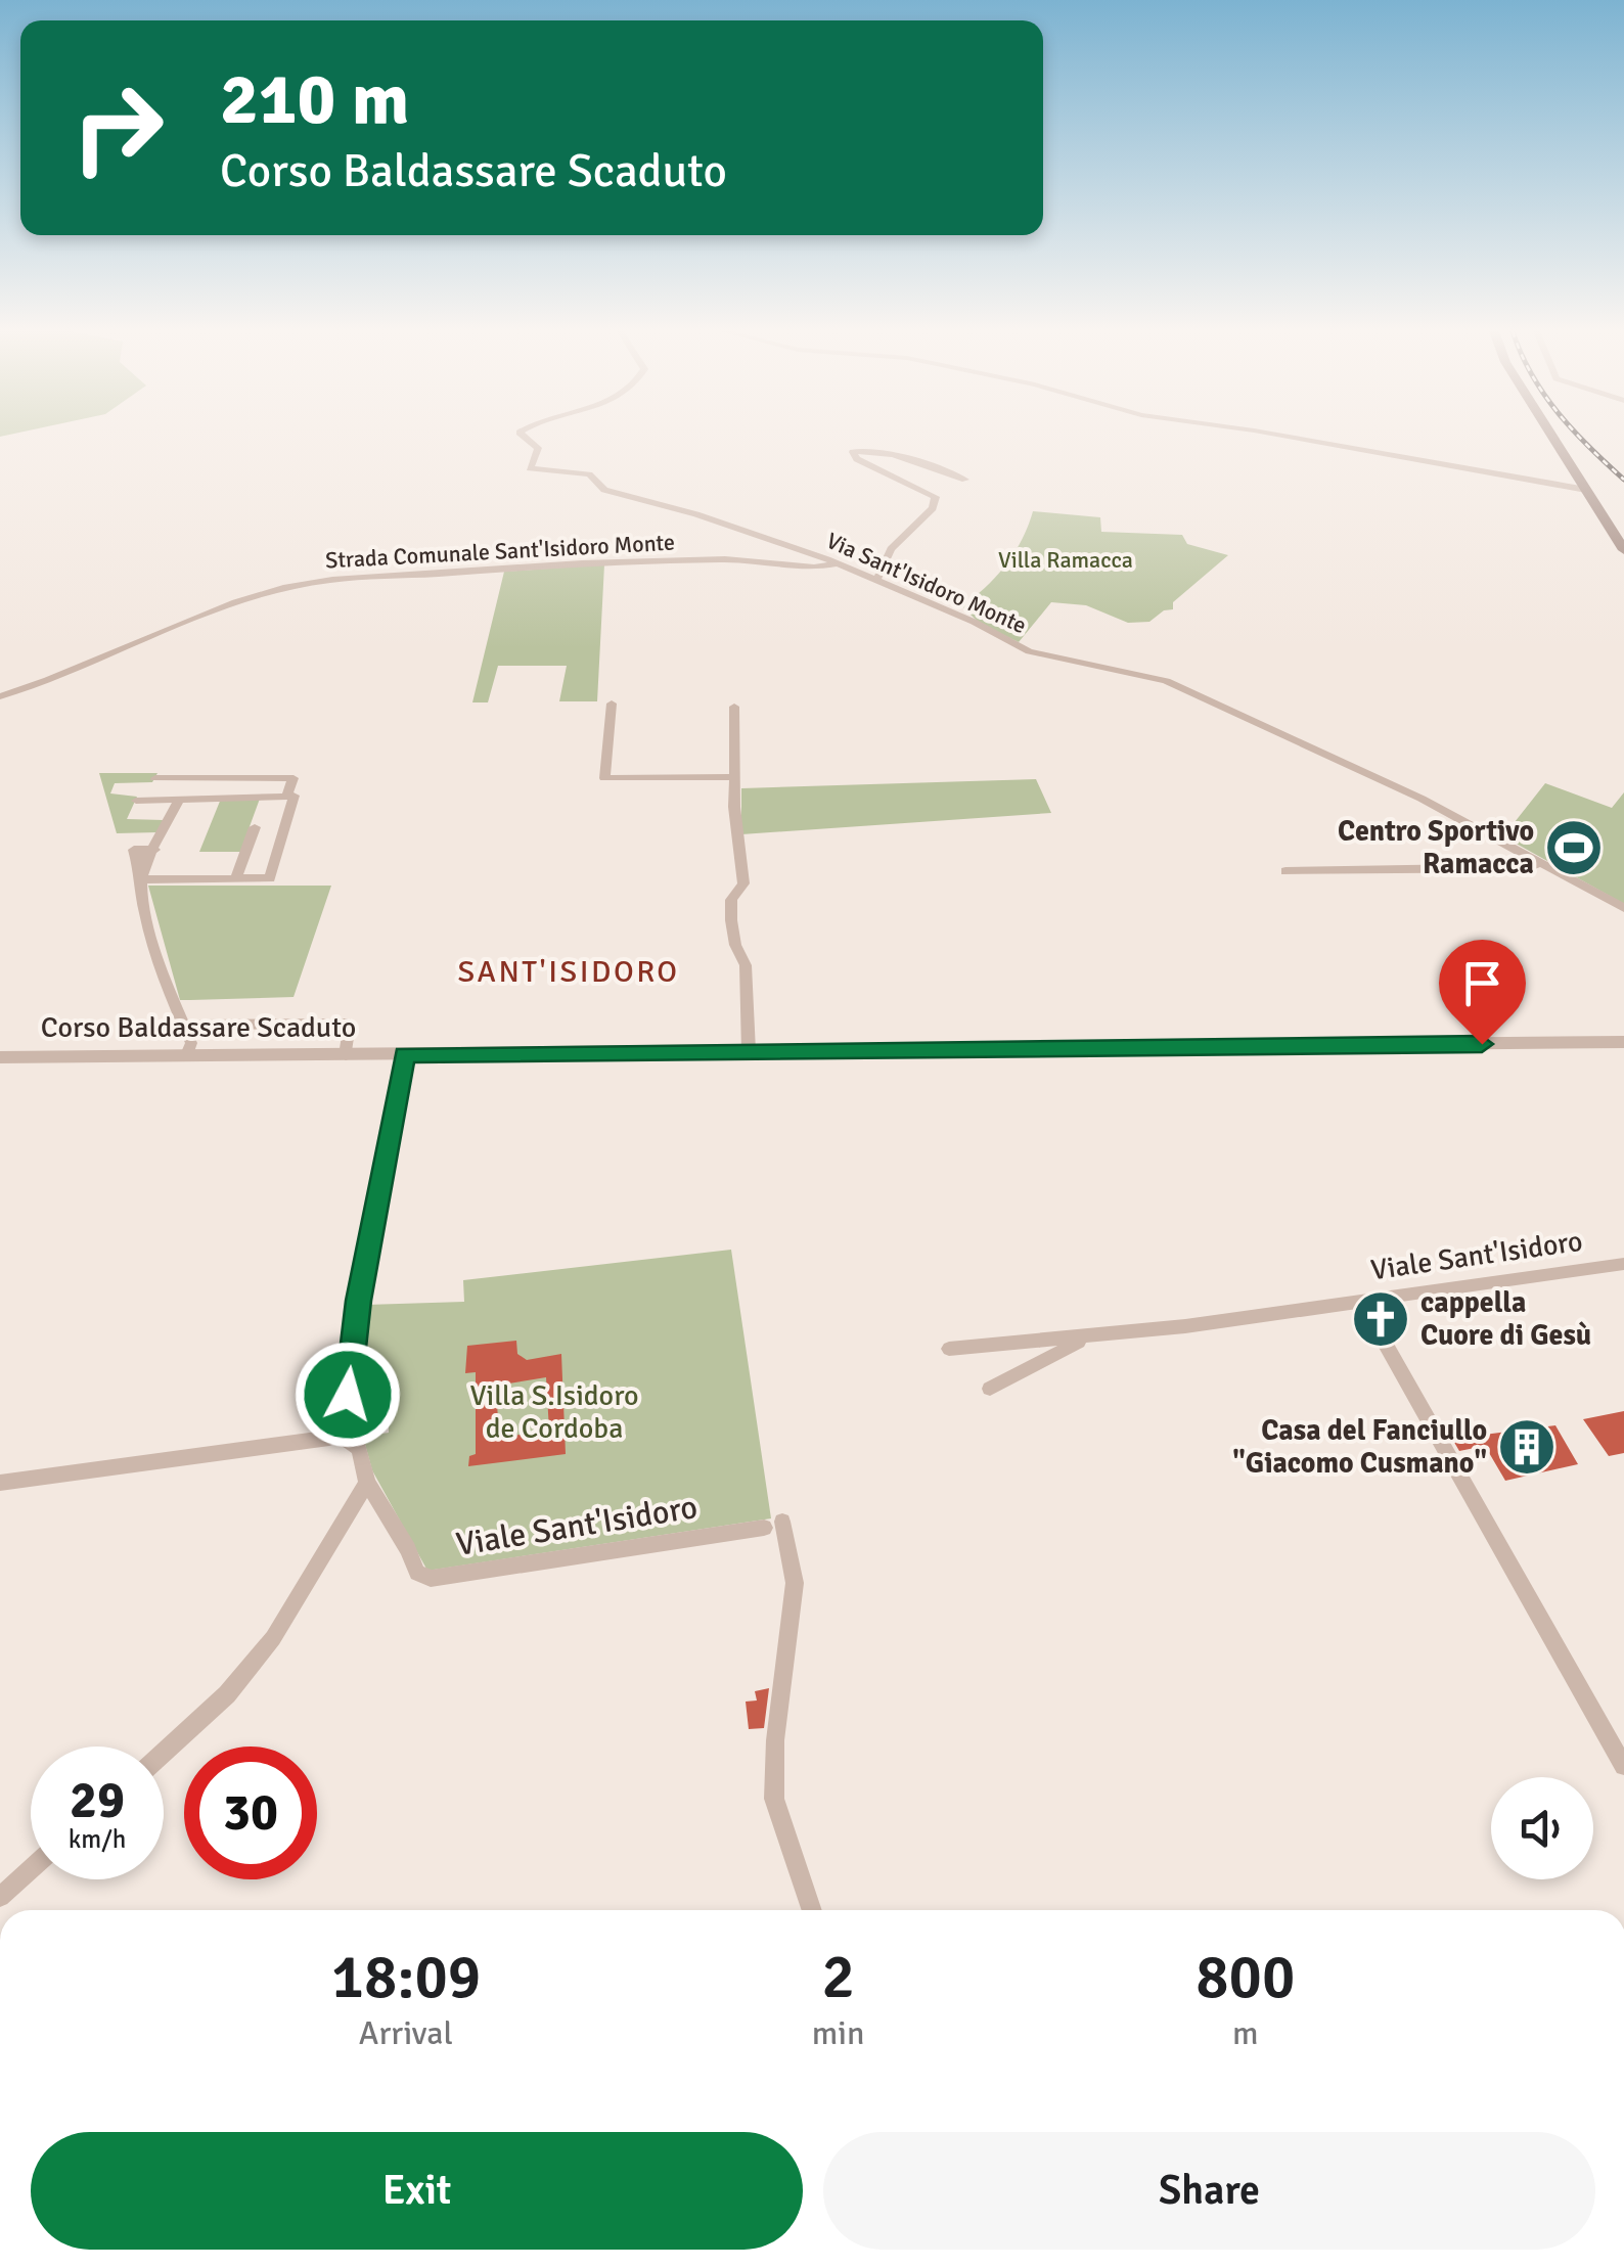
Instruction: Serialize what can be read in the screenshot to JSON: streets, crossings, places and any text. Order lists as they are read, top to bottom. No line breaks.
{"streets":{"street":["Strada Comunale Sant'Isidoro Monte","Via Sant'Isidoro Monte","Corso Baldassare Scaduto","Viale Sant'Isidoro"]},"crossings":[["Strada Comunale Sant'Isidoro Monte","Via Sant'Isidoro Monte"]],"districts":["SANT'ISIDORO"],"parks":["Villa Ramacca","Villa S.Isidoro de Cordoba"],"places":{"sports":["Centro Sportivo Ramacca"],"church":["cappella Cuore di Gesù"],"building":["Casa del Fanciullo \"Giacomo Cusmano\""]},"page":{"turn":["210 m","Corso Baldassare Scaduto"],"speed":"29 km/h","limit":"30","eta":["18:09","Arrival","2","min","800","m"],"buttons":["Exit","Share"]}}
